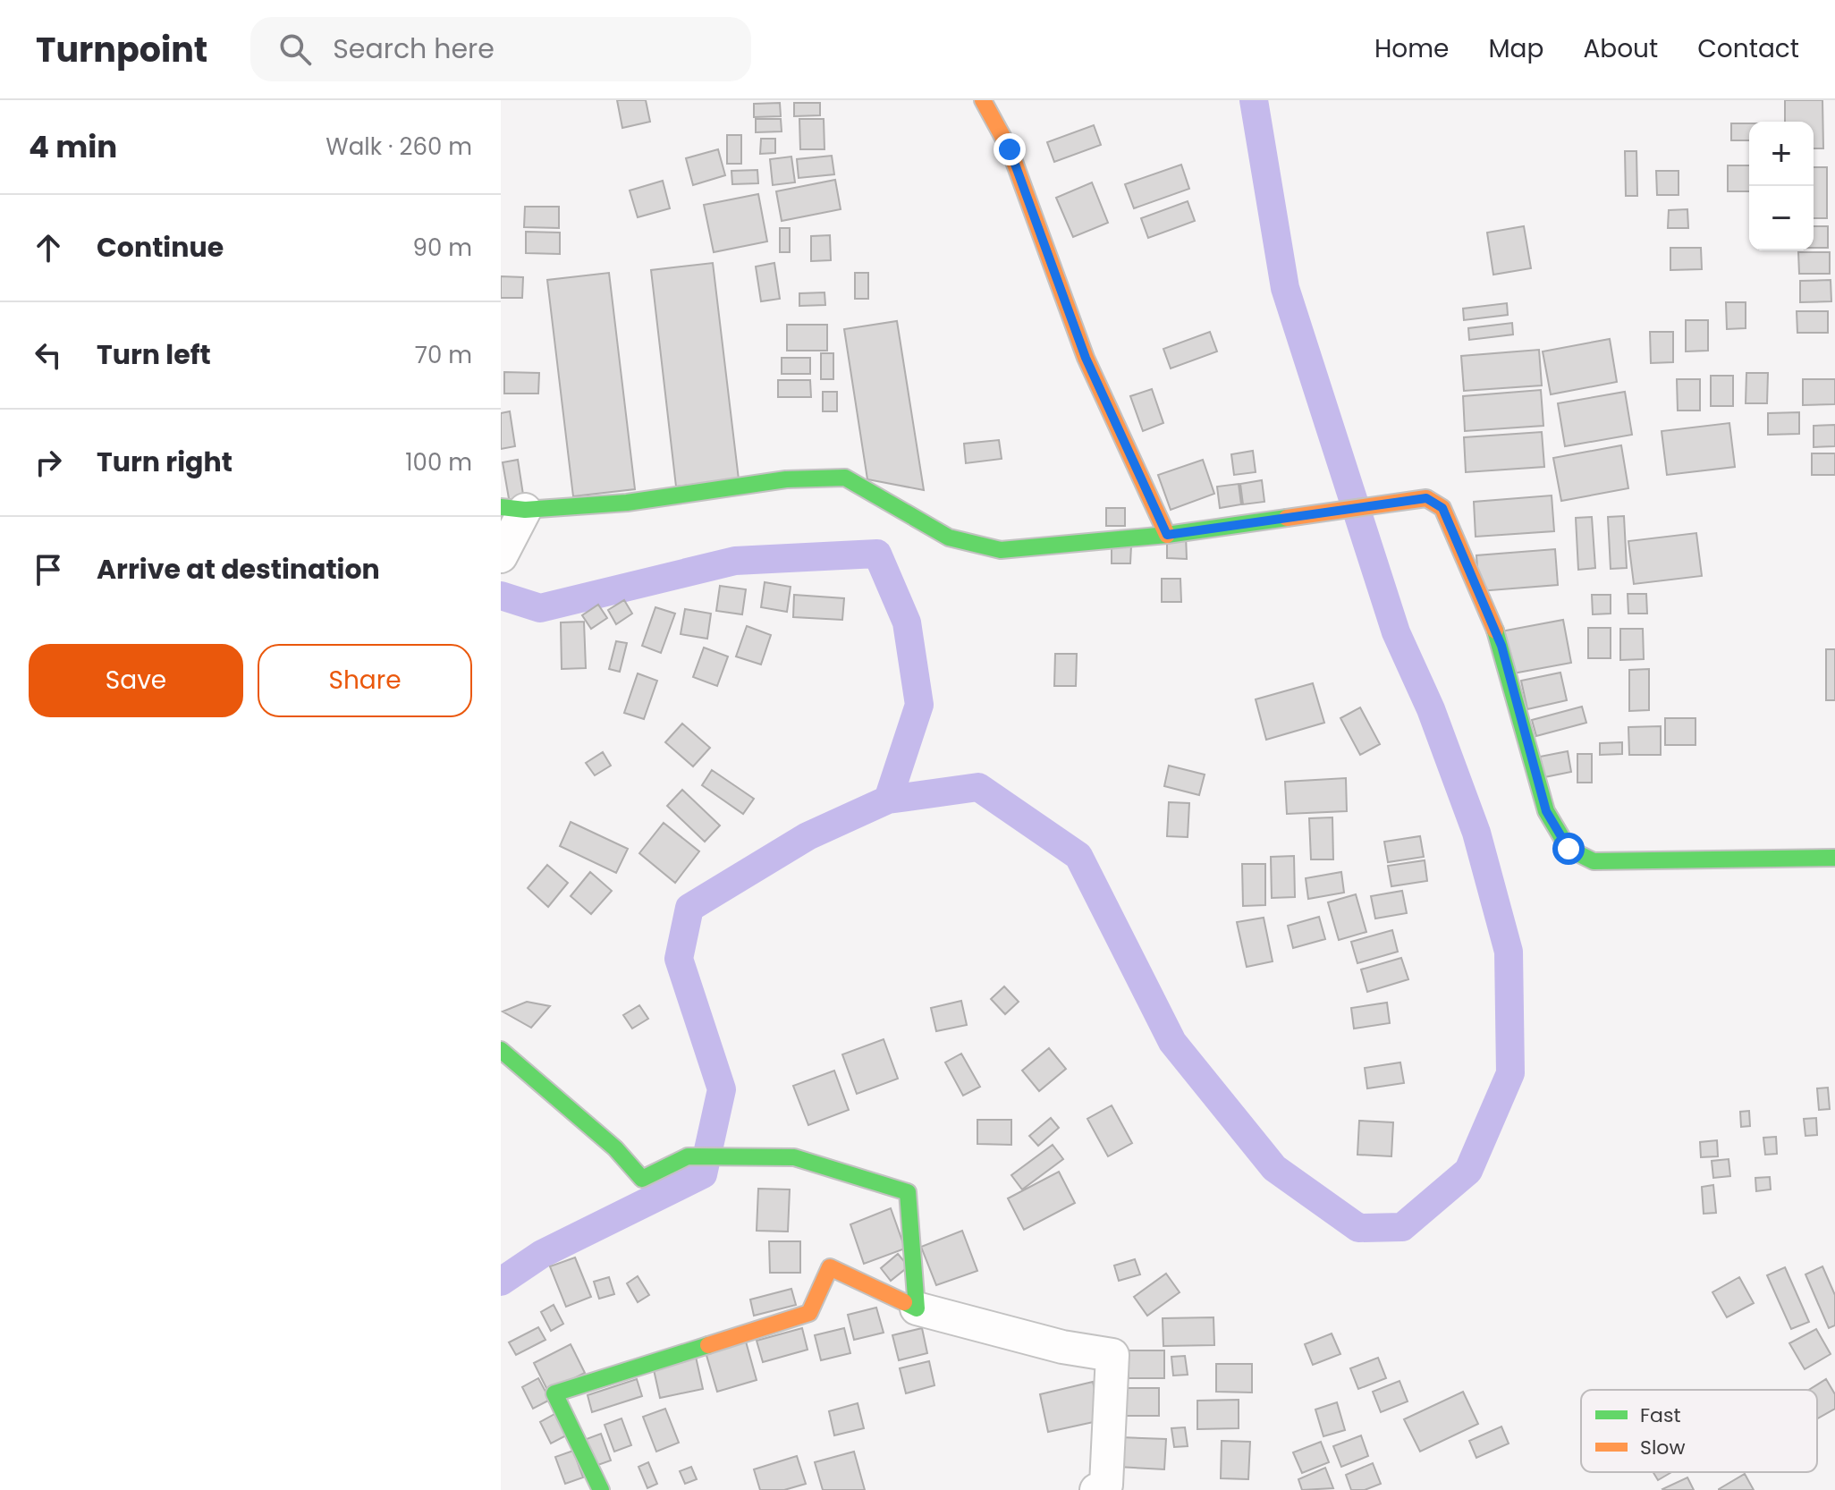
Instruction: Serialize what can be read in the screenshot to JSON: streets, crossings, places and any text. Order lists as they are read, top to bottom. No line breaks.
{"legend":["Fast","Slow"],"page":{"header":"Turnpoint","search":"Search here","nav":["Home","Map","About","Contact"],"heading":["4 min","Walk · 260 m"],"map_buttons":["+","−"],"list":[["Continue","90 m"],["Turn left","70 m"],["Turn right","100 m"],"Arrive at destination"],"buttons":["Save","Share"]}}
